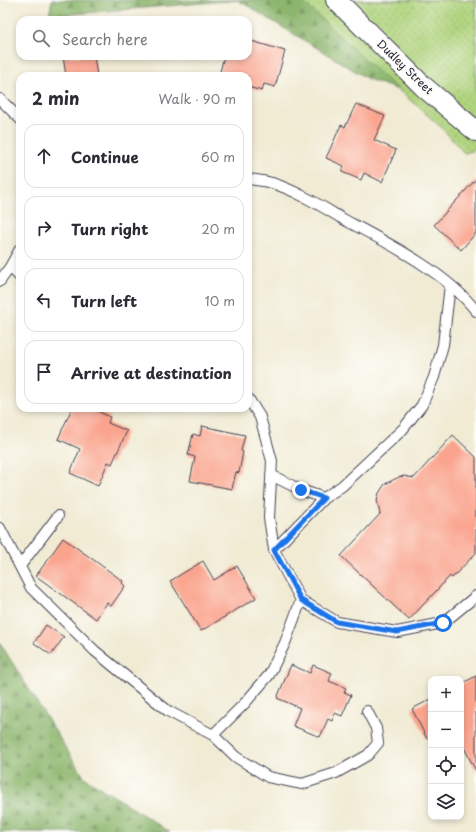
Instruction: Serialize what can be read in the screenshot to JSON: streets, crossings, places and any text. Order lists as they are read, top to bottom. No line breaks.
{"streets":{"street":["Dudley Street"]},"page":{"search":"Search here","heading":["2 min","Walk · 90 m"],"list":[["Continue","60 m"],["Turn right","20 m"],["Turn left","10 m"],"Arrive at destination"],"map_buttons":["+","−"]}}
